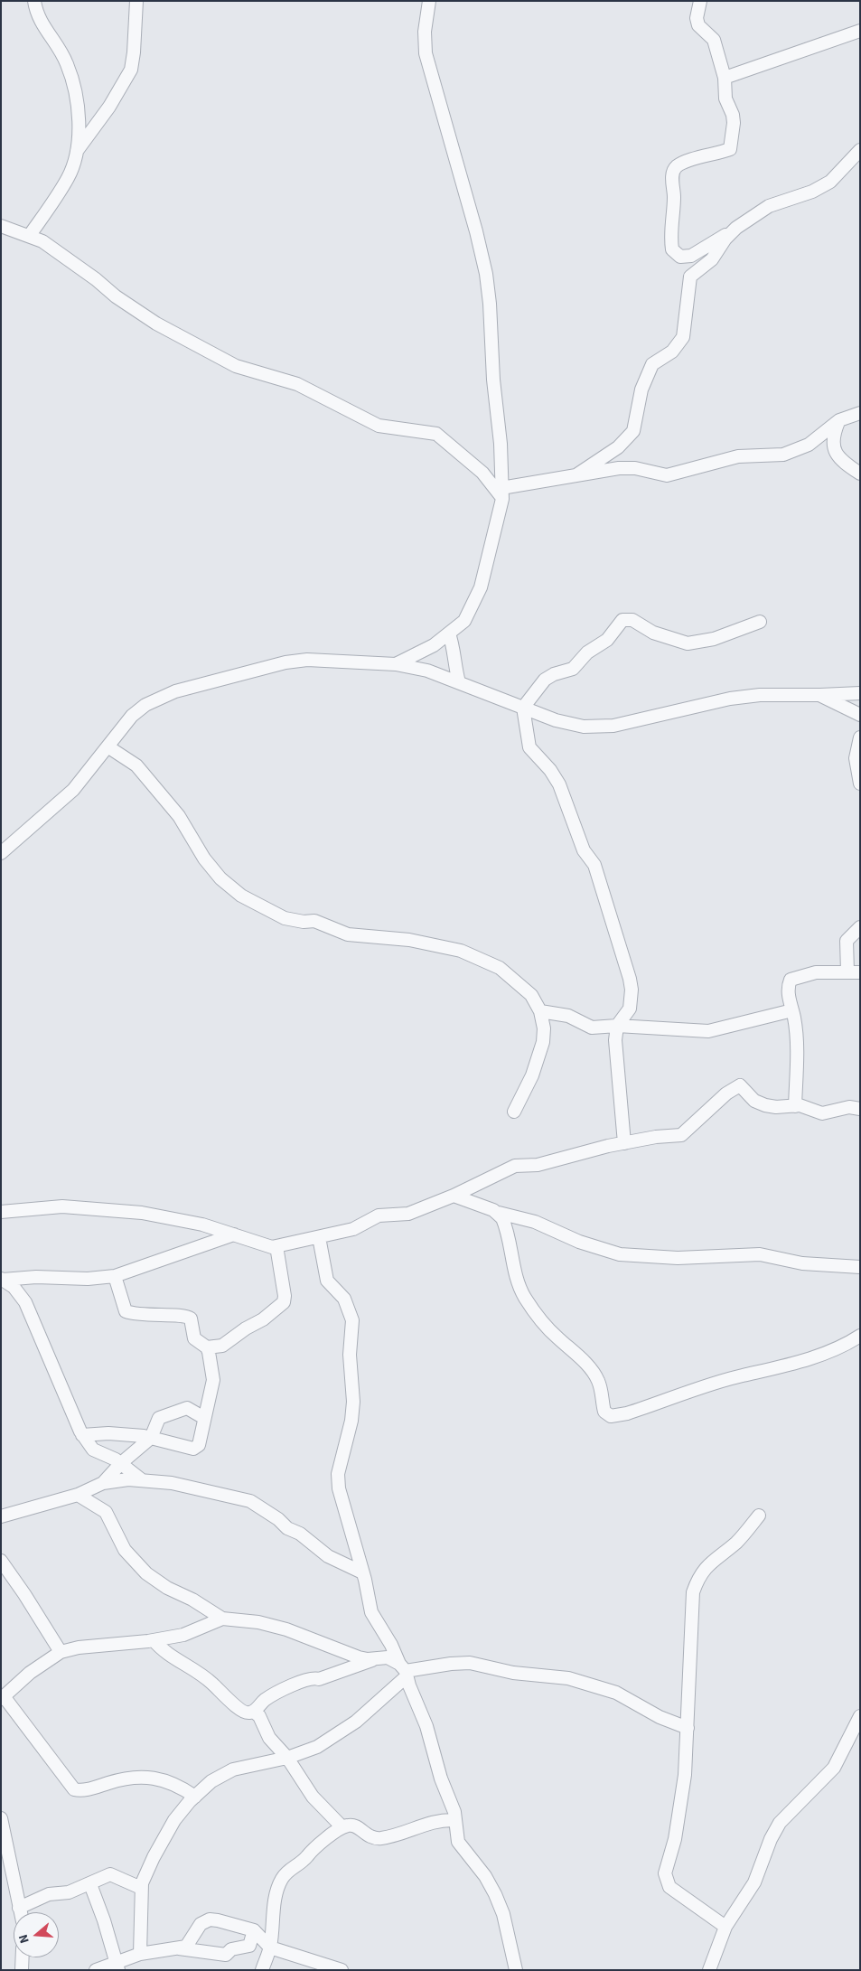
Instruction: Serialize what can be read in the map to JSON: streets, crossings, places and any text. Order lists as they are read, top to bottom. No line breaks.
{"north":"left"}
